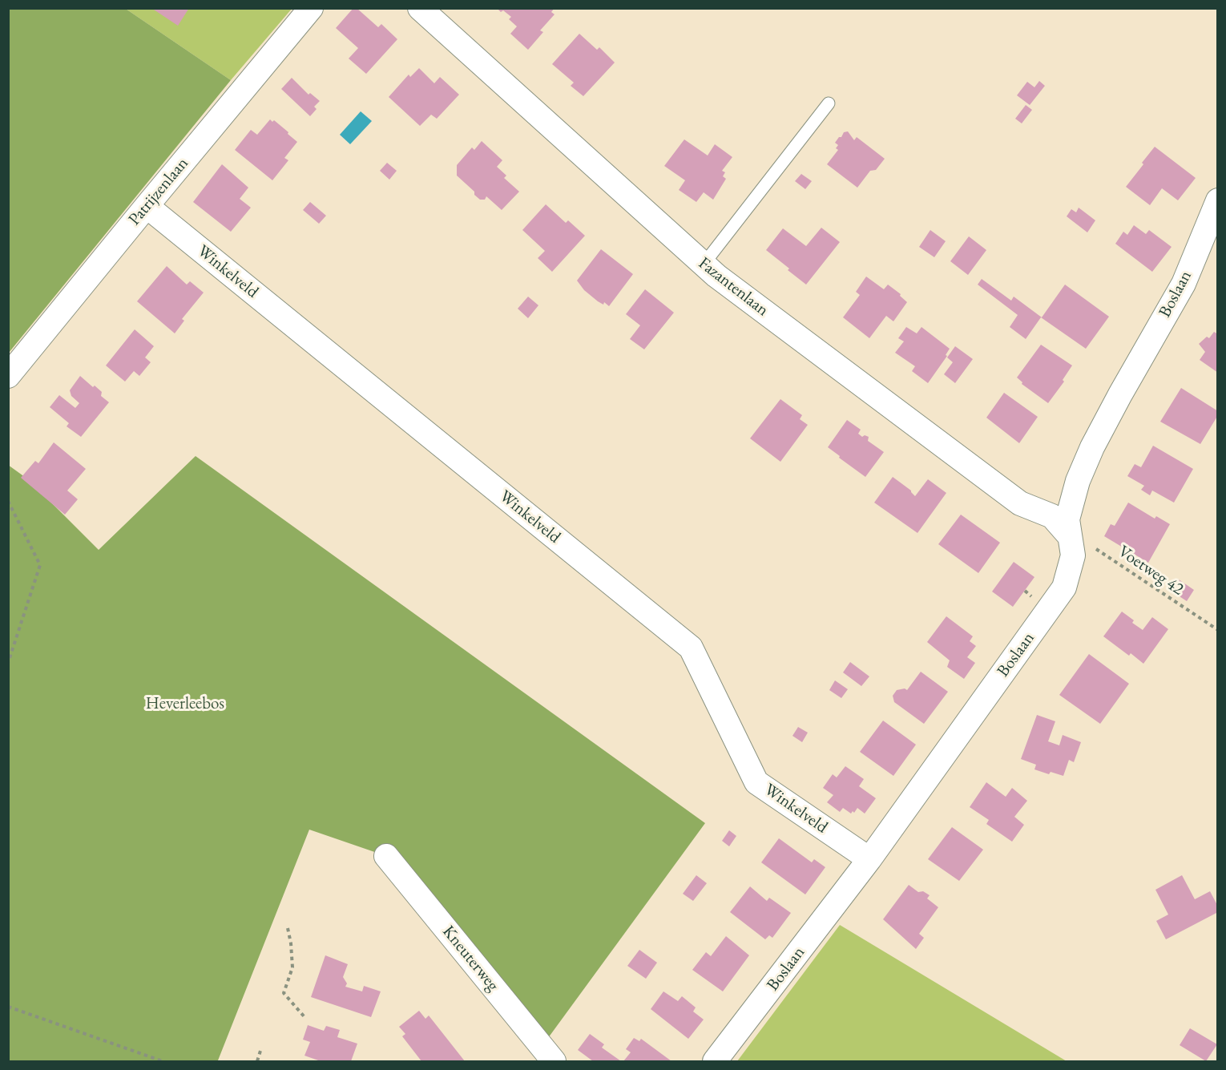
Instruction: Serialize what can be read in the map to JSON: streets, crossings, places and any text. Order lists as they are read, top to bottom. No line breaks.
{"streets":{"street":["Patrijzenlaan","Winkelveld","Fazantenlaan","Boslaan","Kneuterweg"],"path":["Voetweg 42"]},"crossings":[["Patrijzenlaan","Winkelveld"],["Winkelveld","Boslaan"],["Fazantenlaan","Boslaan"],["Fazantenlaan","Voetweg 42"],["Boslaan","Voetweg 42"]],"parks":["Heverleebos"]}
